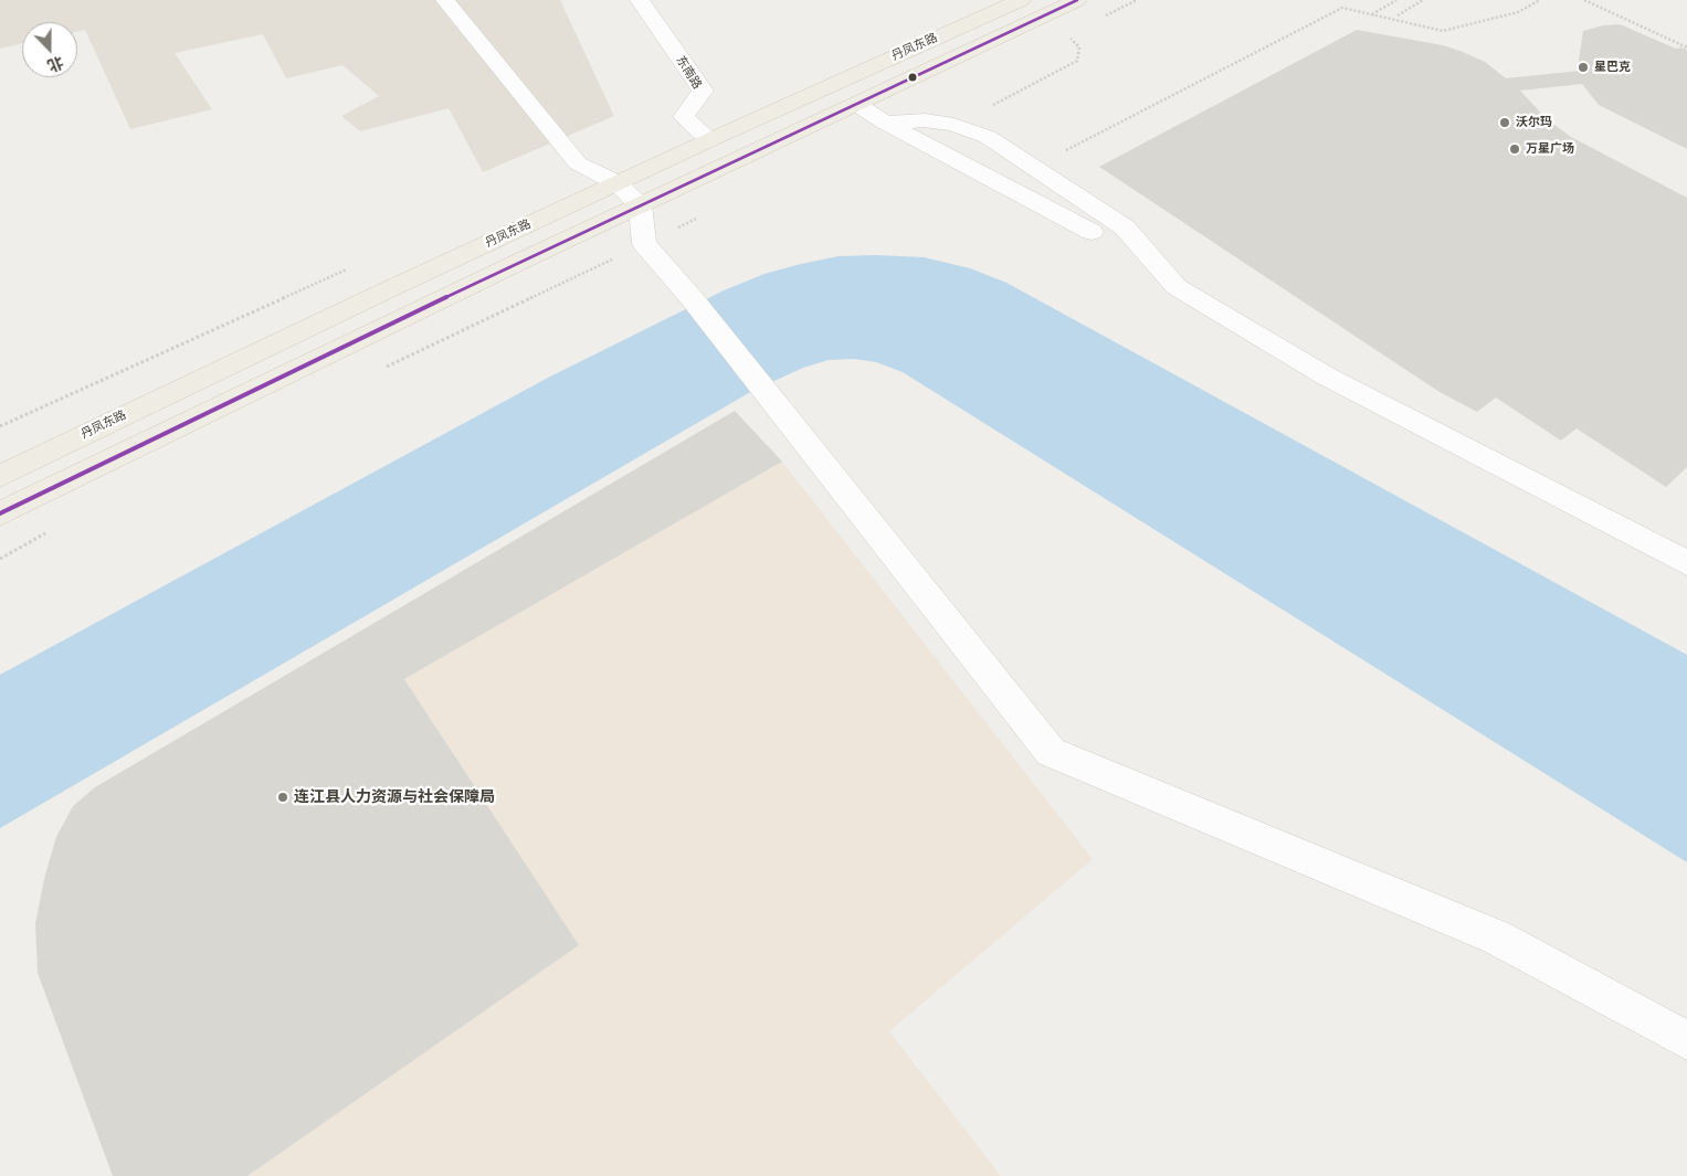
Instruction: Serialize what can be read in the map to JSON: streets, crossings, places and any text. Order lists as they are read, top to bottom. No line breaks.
{"streets":{"main road":["丹凤东路"],"street":["东南路"]},"crossings":[["丹凤东路","东南路"]],"places":["星巴克","沃尔玛","万星广场","连江县人力资源与社会保障局"],"north":"bottom"}
